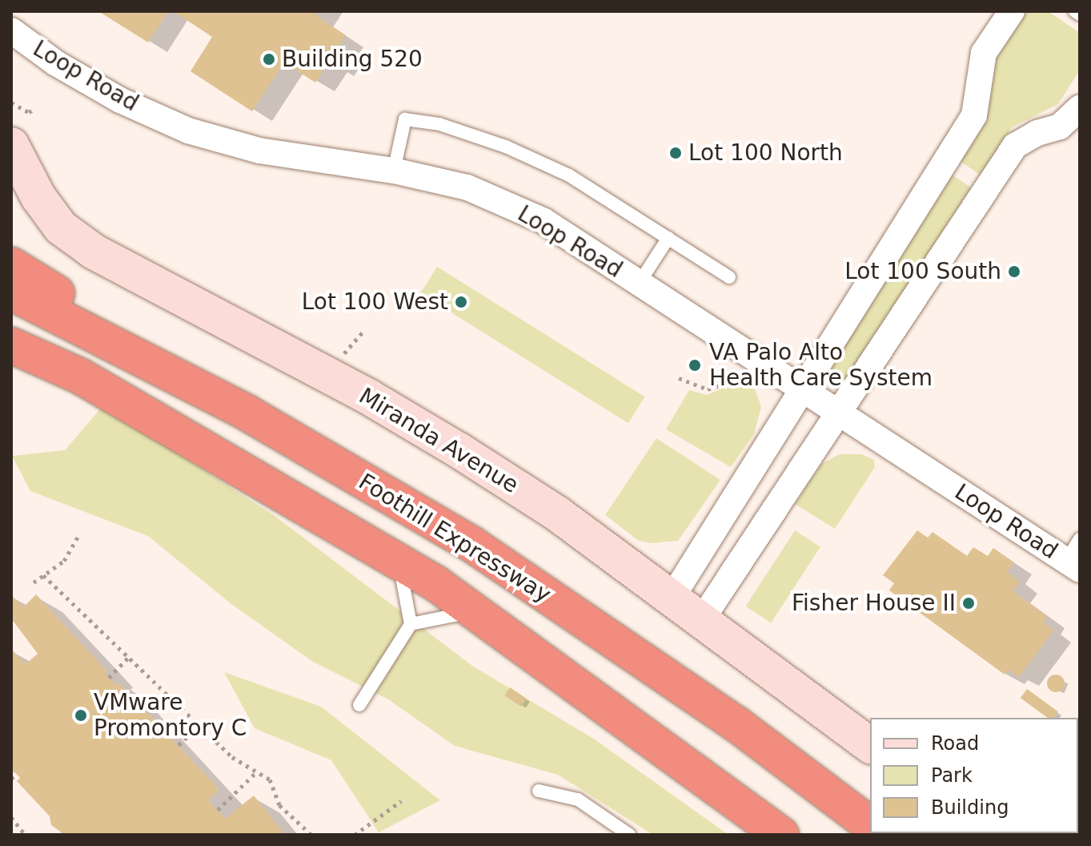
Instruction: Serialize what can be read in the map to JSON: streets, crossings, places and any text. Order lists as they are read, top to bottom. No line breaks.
{"streets":{"highway":["Foothill Expressway"],"street":["Loop Road","Miranda Avenue"]},"places":["Building 520","Lot 100 North","Lot 100 South","Lot 100 West","VA Palo Alto Health Care System","Fisher House II","VMware Promontory C"],"legend":["Road","Park","Building"]}
